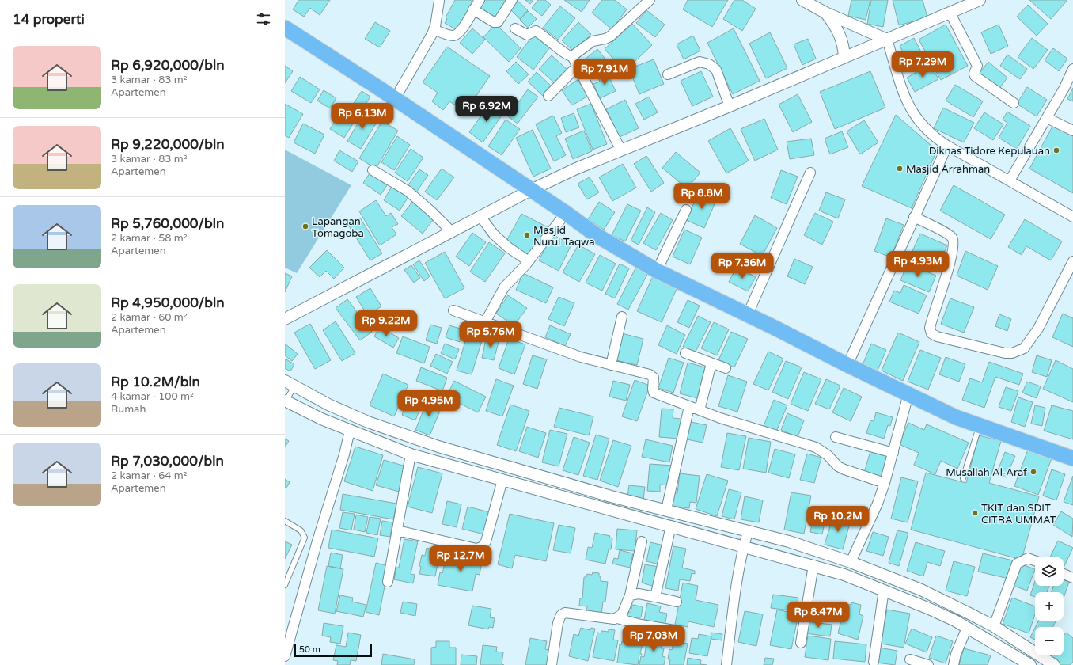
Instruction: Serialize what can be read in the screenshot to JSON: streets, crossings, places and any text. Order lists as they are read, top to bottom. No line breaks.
{"places":["Diknas Tidore Kepulauan","Masjid Arrahman","Lapangan Tomagoba","Masjid Nurul Taqwa","Musallah Al-Araf","TKIT dan SDIT CITRA UMMAT"],"scale_bar":"50 m","page":{"heading":"14 properti","list":[{"name":"Rp 6,920,000/bln","note":"3 kamar · 83 m² · Apartemen"},{"name":"Rp 9,220,000/bln","note":"3 kamar · 83 m² · Apartemen"},{"name":"Rp 5,760,000/bln","note":"2 kamar · 58 m² · Apartemen"},{"name":"Rp 4,950,000/bln","note":"2 kamar · 60 m² · Apartemen"},{"name":"Rp 10.2M/bln","note":"4 kamar · 100 m² · Rumah"},{"name":"Rp 7,030,000/bln","note":"2 kamar · 64 m² · Apartemen"}],"price":["Rp 7.29M","Rp 7.91M","Rp 6.92M","Rp 6.13M","Rp 8.8M","Rp 4.93M","Rp 7.36M","Rp 9.22M","Rp 5.76M","Rp 4.95M","Rp 10.2M","Rp 12.7M","Rp 8.47M","Rp 7.03M"],"map_buttons":["+","−"],"scale":"50 m"}}
